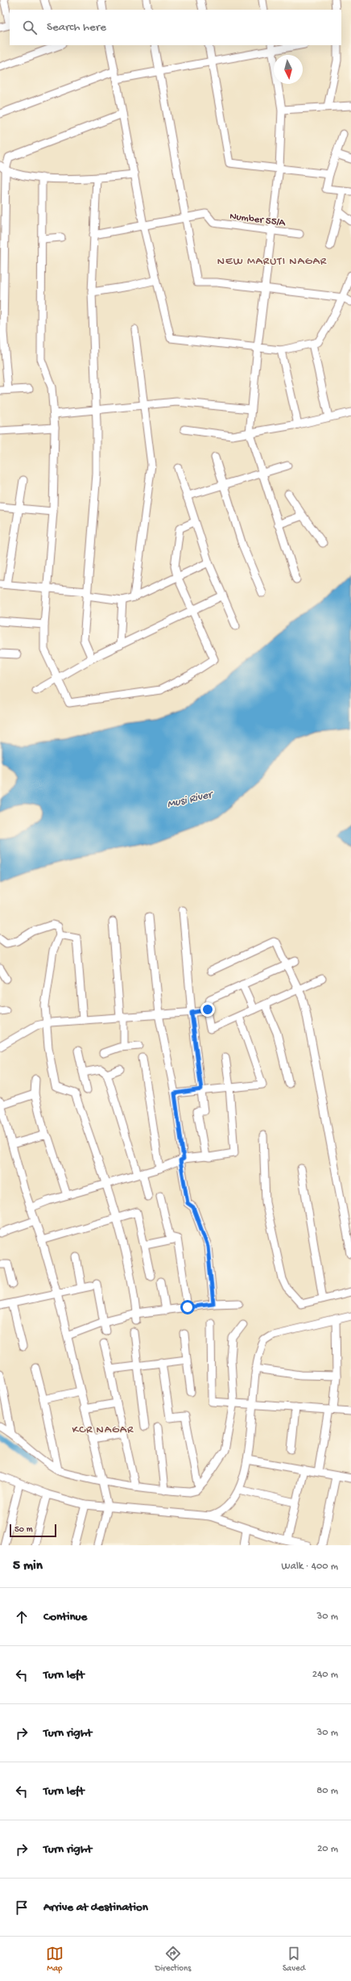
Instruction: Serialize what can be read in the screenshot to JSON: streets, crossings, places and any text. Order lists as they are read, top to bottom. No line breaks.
{"streets":{"street":["Number 55/A"]},"districts":["NEW MARUTI NAGAR","KCR NAGAR"],"water":["Musi River"],"scale_bar":"50 m","north":"bottom","page":{"search":"Search here","scale":"50 m","heading":["5 min","Walk · 400 m"],"list":[["Continue","30 m"],["Turn left","240 m"],["Turn right","30 m"],["Turn left","80 m"],["Turn right","20 m"],"Arrive at destination"],"nav":["Map","Directions","Saved"]}}
